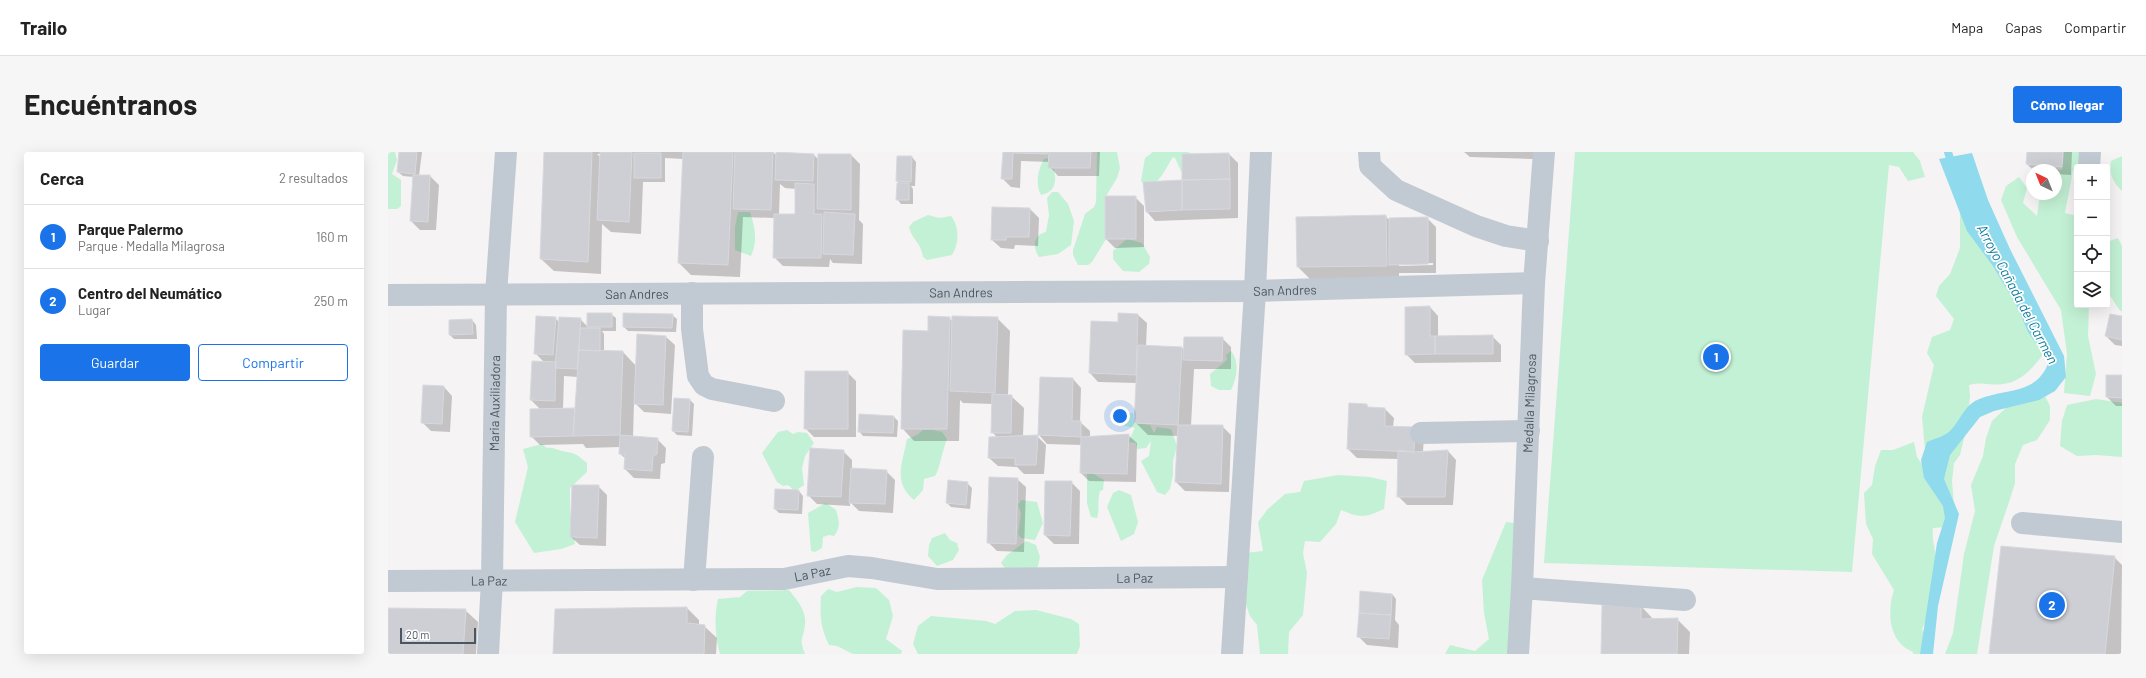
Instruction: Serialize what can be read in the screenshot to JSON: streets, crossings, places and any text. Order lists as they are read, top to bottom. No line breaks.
{"streets":{"street":["San Andres","Maria Auxiliadora","Medalla Milagrosa","La Paz"]},"crossings":[["San Andres","Maria Auxiliadora"],["San Andres","Medalla Milagrosa"],["Maria Auxiliadora","La Paz"]],"water":["Arroyo Cañada del Carmen"],"scale_bar":"20 m","north":"top left","page":{"header":"Trailo","nav":["Mapa","Capas","Compartir"],"buttons":["Cómo llegar",["Guardar","Compartir"]],"title":"Encuéntranos","heading":["Cerca","2 resultados"],"map_buttons":["+","−"],"list":[{"mark":"1","name":"Parque Palermo","note":"Parque · Medalla Milagrosa","value":"160 m"},{"mark":"2","name":"Centro del Neumático","note":"Lugar","value":"250 m"}],"pins":["1","2"],"scale":"20 m"}}
